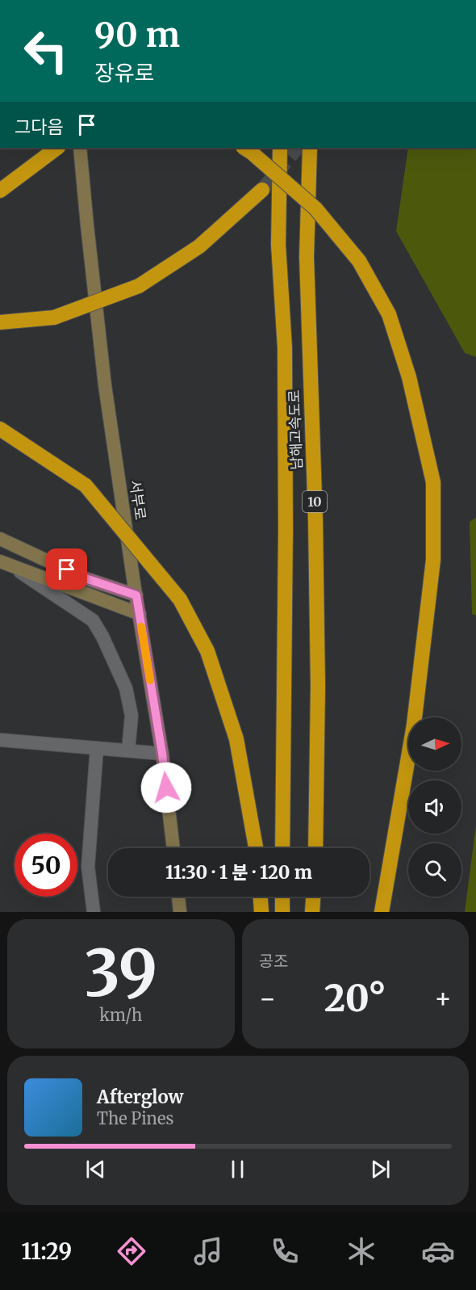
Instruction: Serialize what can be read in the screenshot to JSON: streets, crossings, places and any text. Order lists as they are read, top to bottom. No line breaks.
{"streets":{"highway":["남해고속도로","10"],"main road":["서부로"]},"north":"right","page":{"turn":["90 m","장유로"],"then":"그다음","limit":"50","trip":"11:30 · 1 분 · 120 m","tile":[["39","km/h"],"공조"],"heat":["−","20°","+"],"song":["Afterglow","The Pines"],"tabs":"11:29"}}
